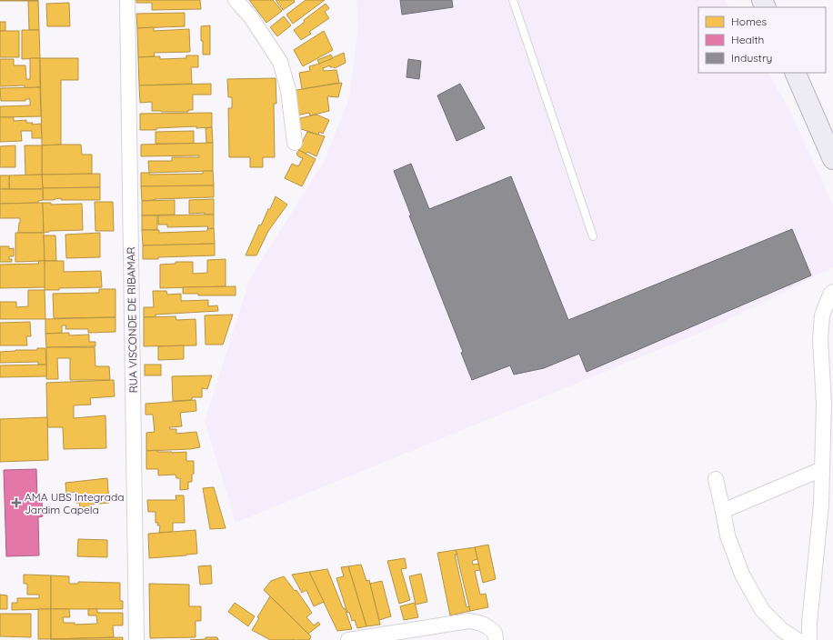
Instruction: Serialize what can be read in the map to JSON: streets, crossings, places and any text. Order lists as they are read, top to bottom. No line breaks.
{"streets":{"street":["RUA VISCONDE DE RIBAMAR"]},"places":{"health":["AMA UBS Integrada Jardim Capela"]},"legend":["Homes","Health","Industry"]}
